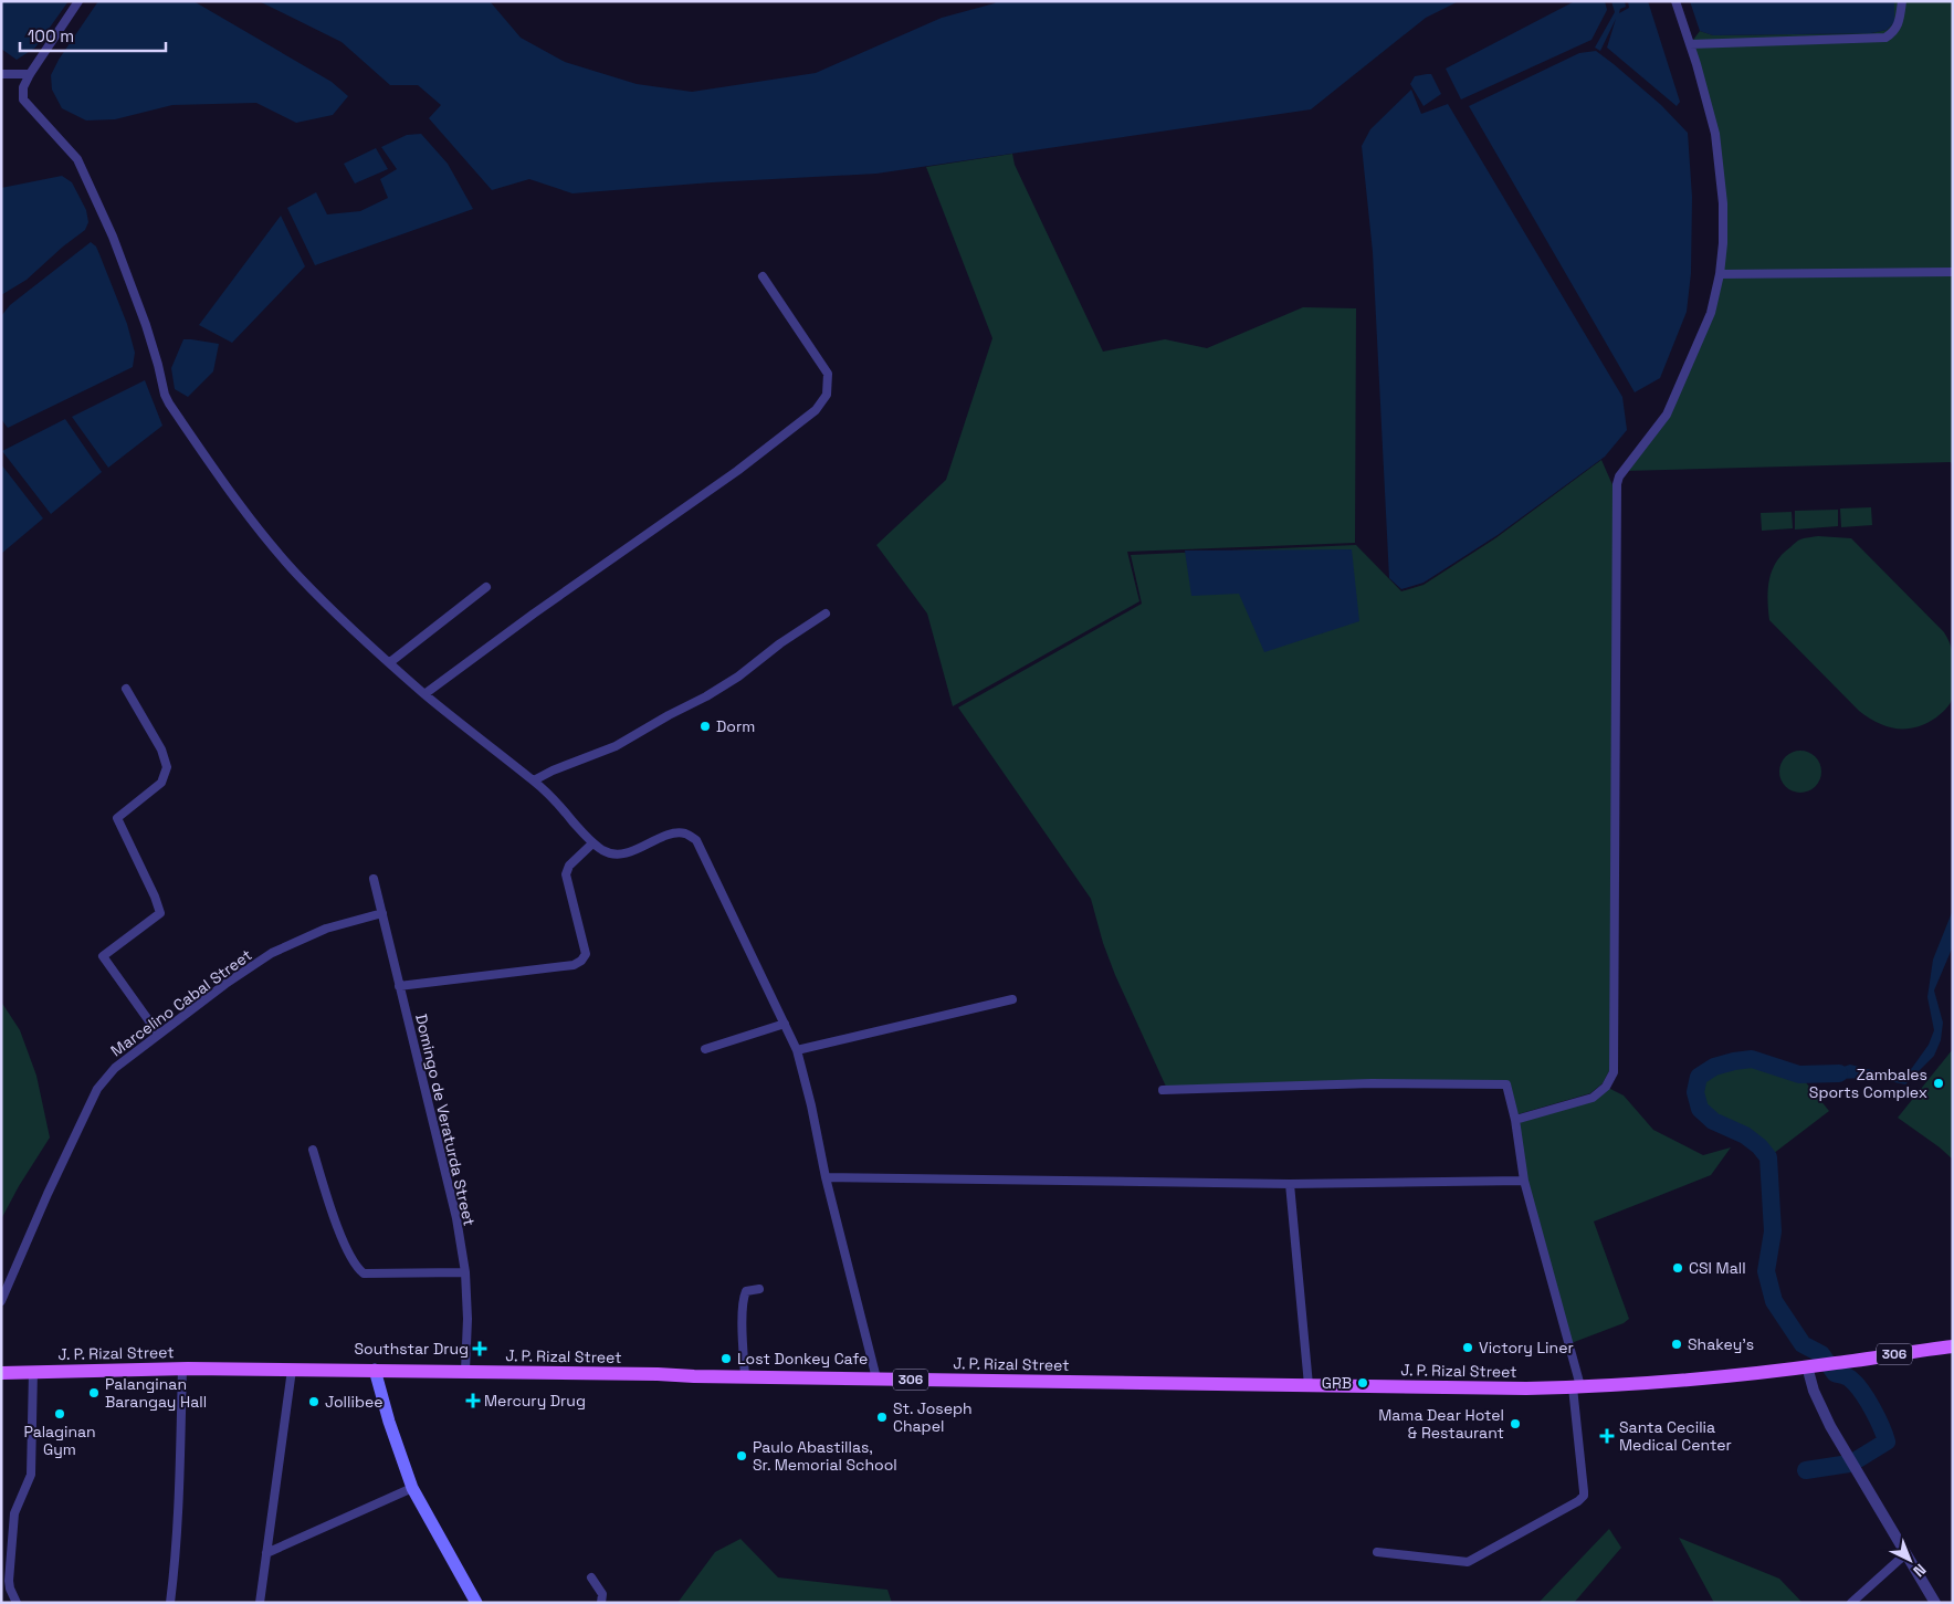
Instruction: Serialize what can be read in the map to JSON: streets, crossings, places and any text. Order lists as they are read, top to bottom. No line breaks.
{"streets":{"main road":["J. P. Rizal Street","306"],"street":["Marcelino Cabal Street","Domingo de Veraturda Street"]},"crossings":[["Marcelino Cabal Street","Domingo de Veraturda Street"],["Domingo de Veraturda Street","J. P. Rizal Street"]],"places":{"other":["Dorm","Zambales Sports Complex","CSI Mall","Shakey's","Victory Liner","Lost Donkey Cafe","GRB","Palanginan Barangay Hall","Jollibee","Palaginan Gym","St. Joseph Chapel","Mama Dear Hotel & Restaurant","Paulo Abastillas, Sr. Memorial School"],"health":["Southstar Drug","Mercury Drug","Santa Cecilia Medical Center"]},"scale_bar":"100 m","north":"bottom right"}
